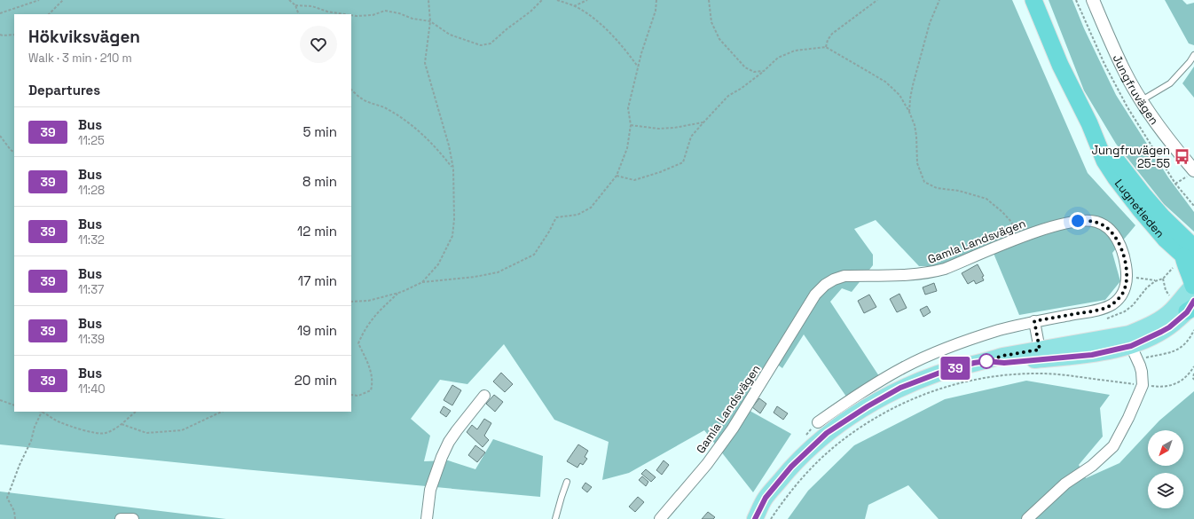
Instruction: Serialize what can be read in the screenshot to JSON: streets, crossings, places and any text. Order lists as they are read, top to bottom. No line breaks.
{"streets":{"highway":["Lugnetleden"],"street":["Jungfruvägen","Gamla Landsvägen"]},"places":{"bus stop":["Jungfruvägen 25-55"]},"lines":["bus line 39"],"north":"bottom left","page":{"on_map":"39","heading":[["Hökviksvägen","Walk · 3 min · 210 m"],"Departures"],"list":[{"mark":"39","name":"Bus","note":"11:25","value":"5 min"},{"mark":"39","name":"Bus","note":"11:28","value":"8 min"},{"mark":"39","name":"Bus","note":"11:32","value":"12 min"},{"mark":"39","name":"Bus","note":"11:37","value":"17 min"},{"mark":"39","name":"Bus","note":"11:39","value":"19 min"},{"mark":"39","name":"Bus","note":"11:40","value":"20 min"}]}}
